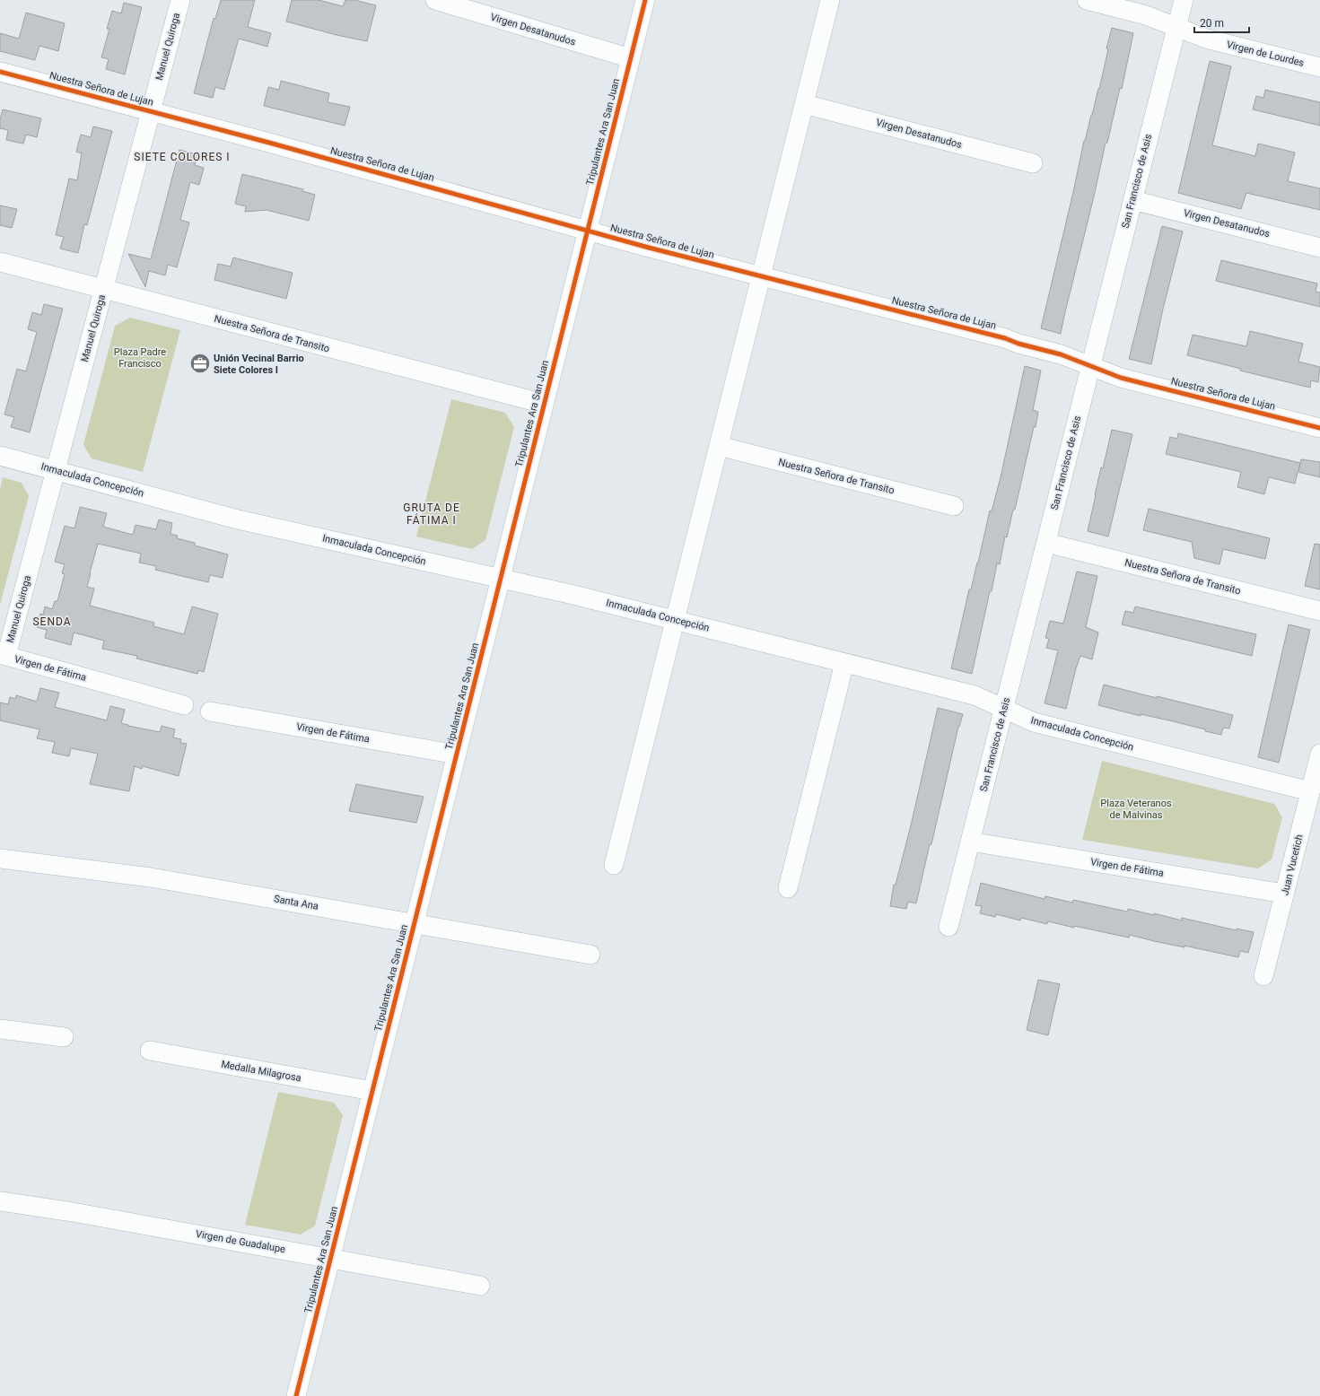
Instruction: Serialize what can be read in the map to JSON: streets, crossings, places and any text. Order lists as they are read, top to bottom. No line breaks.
{"streets":{"street":["Virgen Desatanudos","Manuel Quiroga","Virgen de Lourdes","Nuestra Señora de Lujan","Tripulantes Ara San Juan","San Francisco de Asis","Nuestra Señora de Transito","Inmaculada Concepción","Virgen de Fátima","Juan Vucetich","Santa Ana","Medalla Milagrosa","Virgen de Guadalupe"]},"crossings":[["Virgen Desatanudos","Tripulantes Ara San Juan"],["Virgen Desatanudos","San Francisco de Asis"],["Manuel Quiroga","Nuestra Señora de Lujan"],["Manuel Quiroga","Nuestra Señora de Transito"],["Manuel Quiroga","Inmaculada Concepción"],["Manuel Quiroga","Virgen de Fátima"],["Virgen de Lourdes","San Francisco de Asis"],["Nuestra Señora de Lujan","Tripulantes Ara San Juan"],["Nuestra Señora de Lujan","San Francisco de Asis"],["Tripulantes Ara San Juan","Nuestra Señora de Transito"],["Tripulantes Ara San Juan","Inmaculada Concepción"],["Tripulantes Ara San Juan","Virgen de Fátima"],["Tripulantes Ara San Juan","Santa Ana"],["Tripulantes Ara San Juan","Medalla Milagrosa"],["Tripulantes Ara San Juan","Virgen de Guadalupe"],["San Francisco de Asis","Nuestra Señora de Transito"],["San Francisco de Asis","Inmaculada Concepción"],["San Francisco de Asis","Virgen de Fátima"],["Inmaculada Concepción","Juan Vucetich"],["Virgen de Fátima","Juan Vucetich"]],"districts":["SIETE COLORES I","GRUTA DE FÁTIMA I","SENDA"],"parks":["Plaza Padre Francisco","Plaza Veteranos de Malvinas"],"places":{"office":["Unión Vecinal Barrio Siete Colores I"]},"scale_bar":"20 m"}
